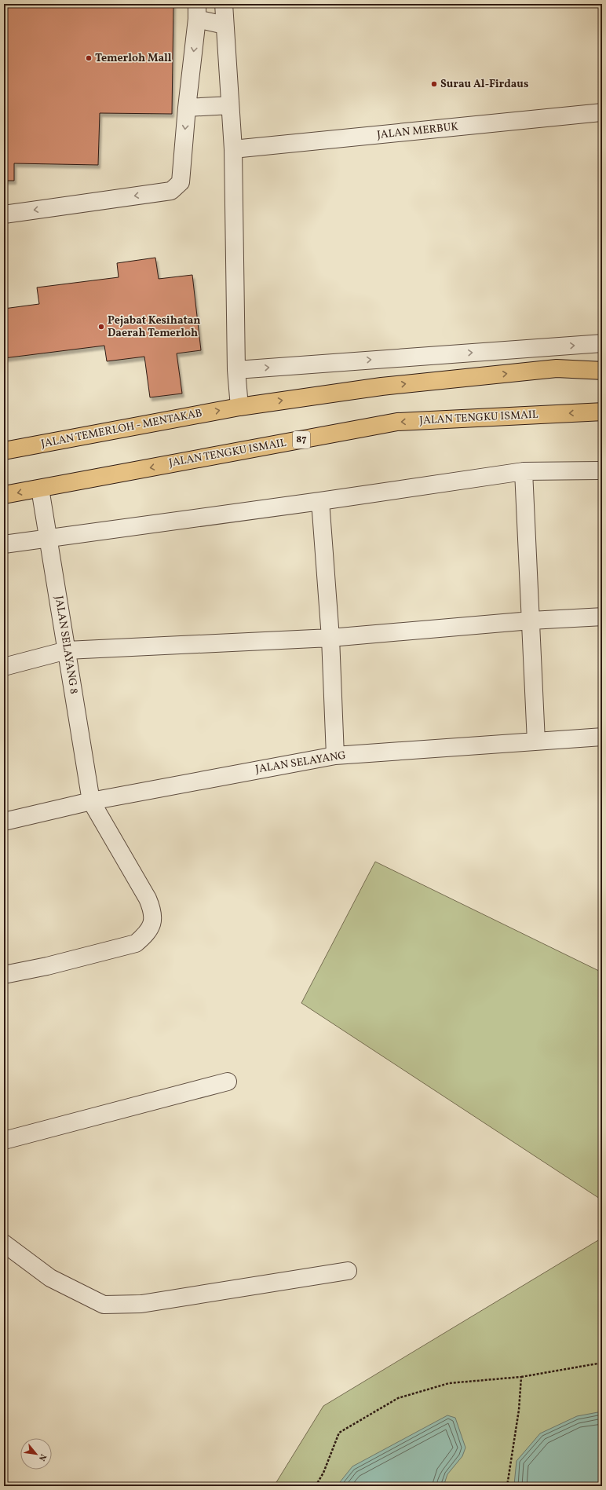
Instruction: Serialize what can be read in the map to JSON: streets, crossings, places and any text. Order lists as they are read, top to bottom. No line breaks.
{"streets":{"main road":["JALAN TENGKU ISMAIL","JALAN TEMERLOH - MENTAKAB","87"],"street":["JALAN MERBUK","JALAN SELAYANG 8","JALAN SELAYANG"]},"crossings":[["JALAN TENGKU ISMAIL","JALAN SELAYANG 8"],["JALAN SELAYANG 8","JALAN SELAYANG"]],"one_way":["JALAN TEMERLOH - MENTAKAB"],"places":["Temerloh Mall","Surau Al-Firdaus","Pejabat Kesihatan Daerah Temerloh"],"north":"bottom right"}
